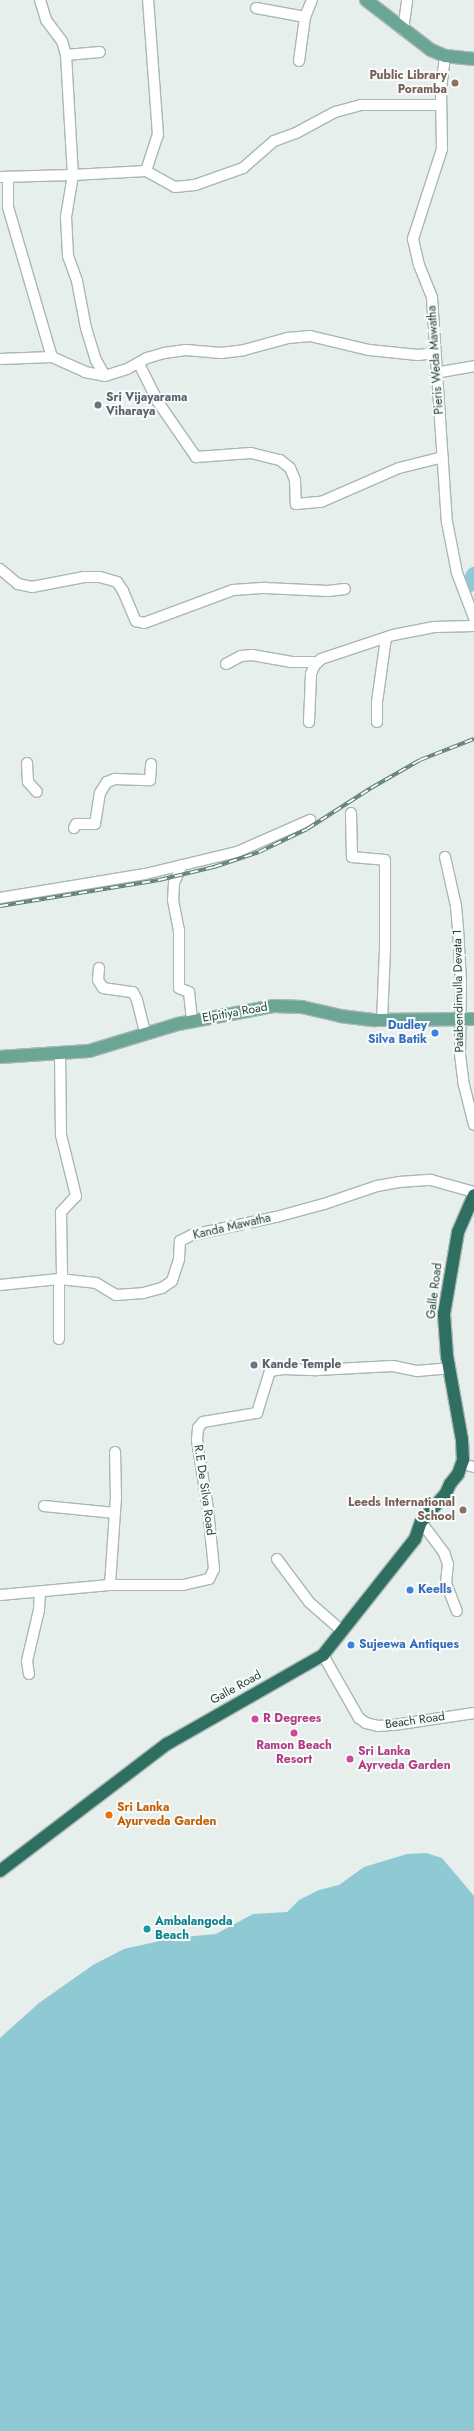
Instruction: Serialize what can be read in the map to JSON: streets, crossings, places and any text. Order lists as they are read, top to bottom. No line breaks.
{"streets":{"highway":["Galle Road"],"main road":["Elpitiya Road"],"street":["Pieris Weda Mawatha","Patabendimulla Devata 1","Kanda Mawatha","R.E De Silva Road","Beach Road"]},"crossings":[["Patabendimulla Devata 1","Elpitiya Road"],["Galle Road","R.E De Silva Road"],["Galle Road","Beach Road"]],"places":["Public Library Poramba","Sri Vijayarama Viharaya","Dudley Silva Batik","Kande Temple","Leeds International School","Keells","Sujeewa Antiques","R Degrees","Ramon Beach Resort","Sri Lanka Ayrveda Garden","Sri Lanka Ayurveda Garden","Ambalangoda Beach"]}
